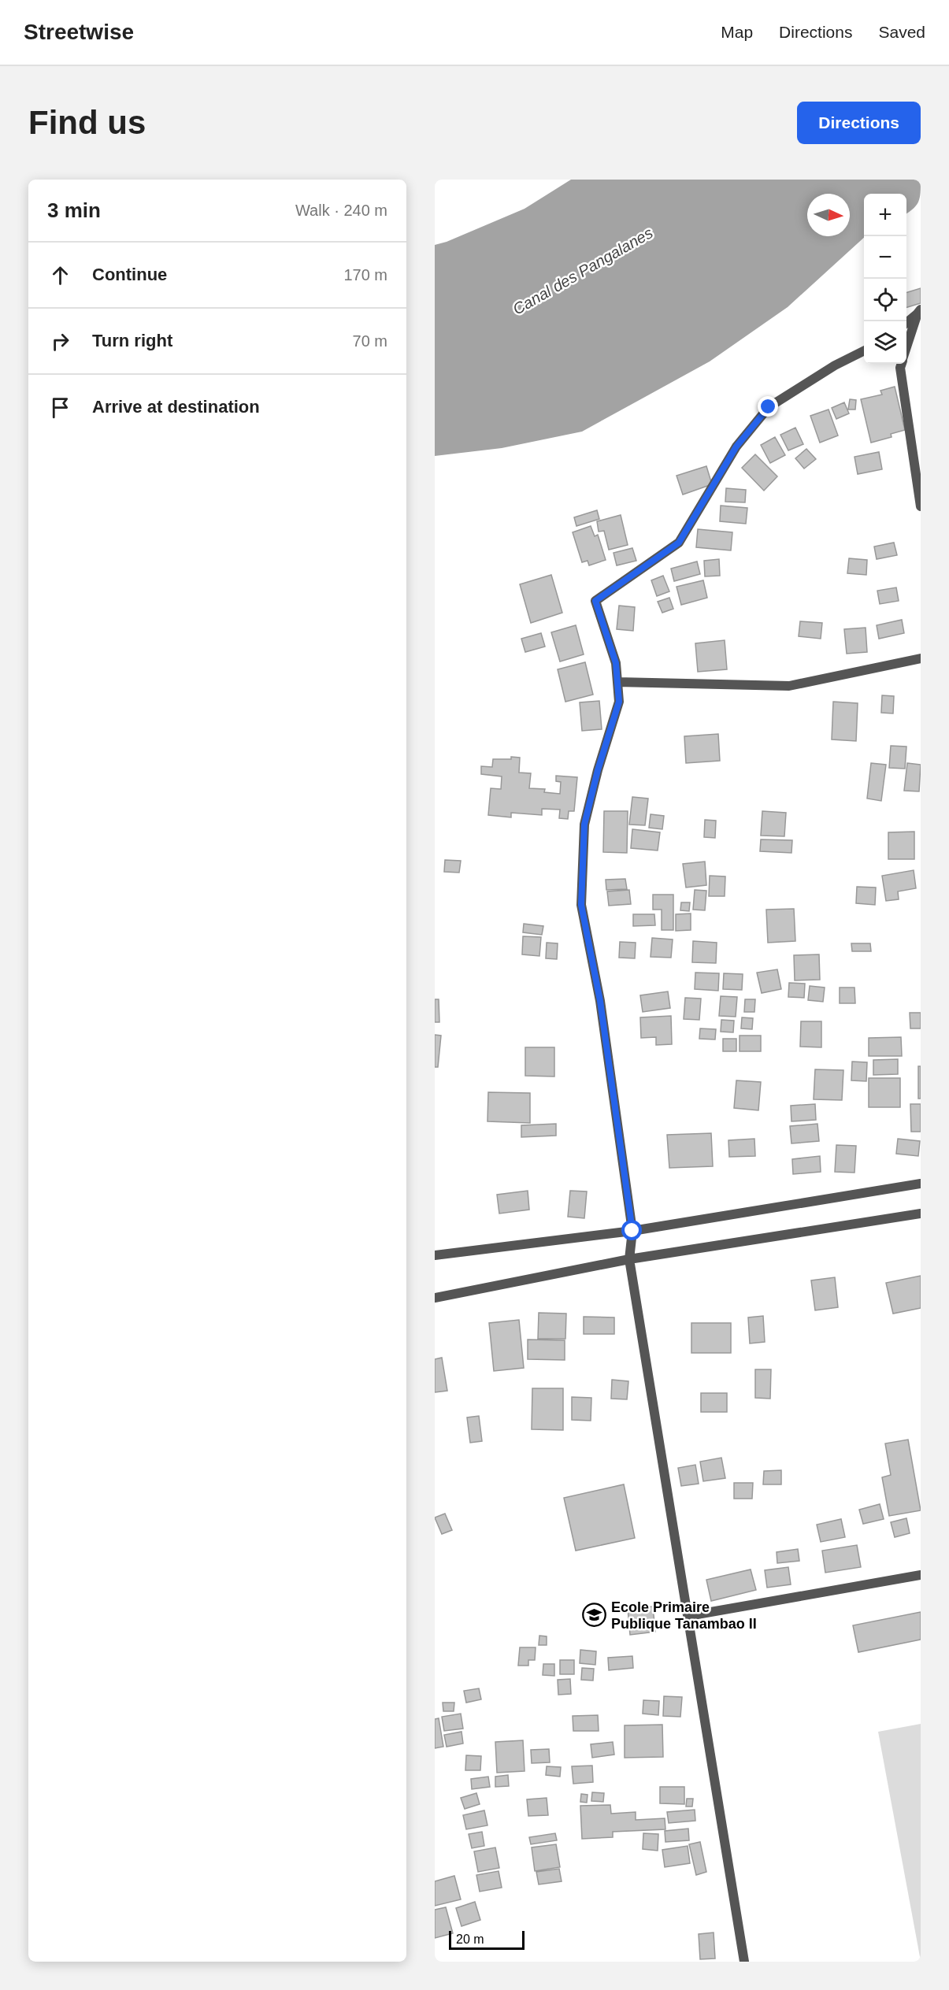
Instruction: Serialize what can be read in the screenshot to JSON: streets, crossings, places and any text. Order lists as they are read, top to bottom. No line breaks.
{"water":["Canal des Pangalanes"],"places":{"school or university":["Ecole Primaire Publique Tanambao II"]},"scale_bar":"20 m","north":"right","page":{"header":"Streetwise","nav":["Map","Directions","Saved"],"buttons":"Directions","title":"Find us","heading":["3 min","Walk · 240 m"],"map_buttons":["+","−"],"list":[["Continue","170 m"],["Turn right","70 m"],"Arrive at destination"],"scale":"20 m"}}
